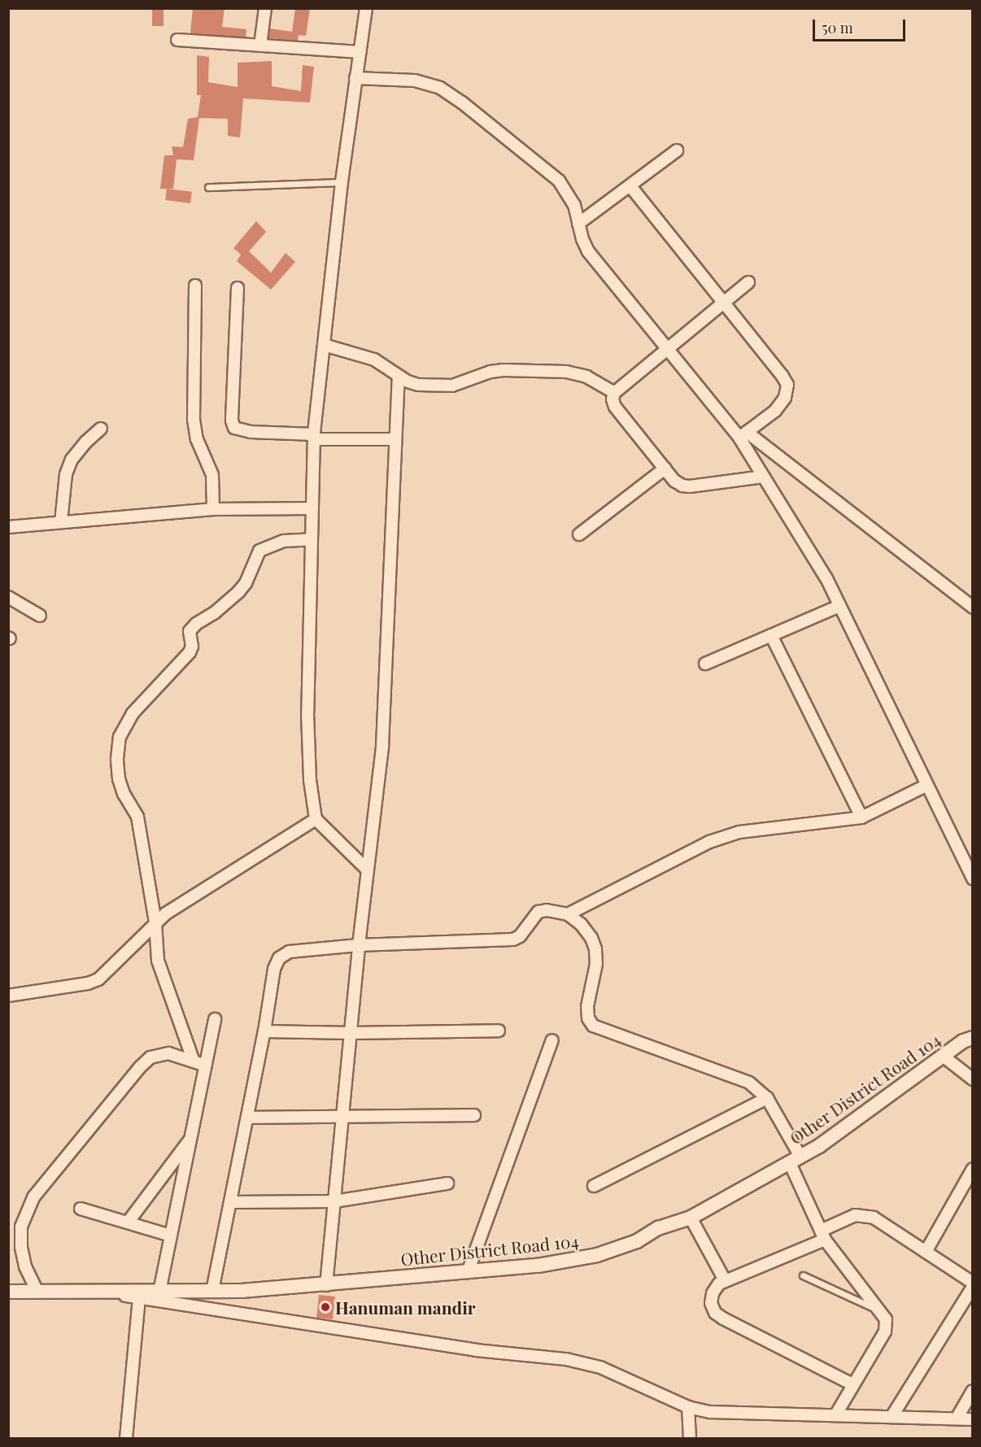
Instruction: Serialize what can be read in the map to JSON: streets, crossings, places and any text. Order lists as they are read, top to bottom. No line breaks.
{"streets":{"street":["Other District Road 104"]},"places":["Hanuman mandir"],"scale_bar":"50 m"}
